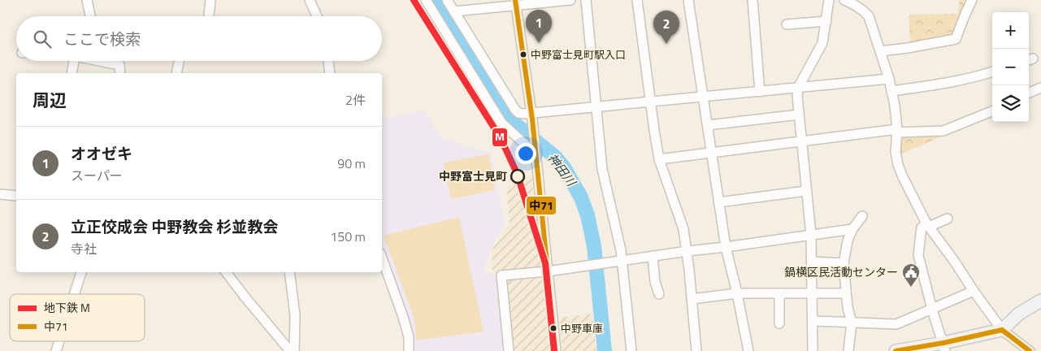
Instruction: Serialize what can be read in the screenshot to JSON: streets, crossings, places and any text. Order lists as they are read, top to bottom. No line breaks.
{"water":["神田川"],"places":{"other":["中野富士見町駅入口","中野富士見町","中野車庫"],"public building":["鍋横区民活動センター"]},"lines":["metro line M","transit line 中71"],"legend":["地下鉄 M","中71"],"page":{"pins":["1","2"],"map_buttons":["+","−"],"search":"ここで検索","heading":["周辺","2件"],"list":[{"mark":"1","name":"オオゼキ","note":"スーパー","value":"90 m"},{"mark":"2","name":"立正佼成会 中野教会 杉並教会","note":"寺社","value":"150 m"}]}}
